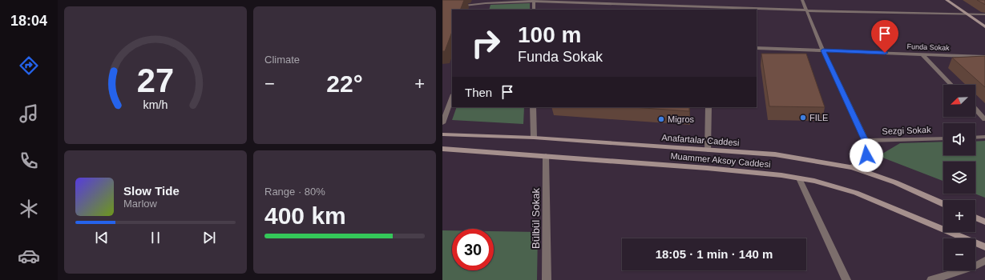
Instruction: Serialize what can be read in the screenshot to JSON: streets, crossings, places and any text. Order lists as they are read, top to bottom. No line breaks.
{"streets":{"main road":["Anafartalar Caddesi","Muammer Aksoy Caddesi"],"street":["Funda Sokak","Sezgi Sokak","Bülbül Sokak"]},"crossings":[["Muammer Aksoy Caddesi","Bülbül Sokak"]],"places":["FILE","Migros"],"north":"bottom left","page":{"tabs":"18:04","tile":["Climate",["Range · 80%","400 km"]],"turn":["100 m","Funda Sokak"],"heat":["−","22°","+"],"then":"Then","map_buttons":["+","−"],"song":["Slow Tide","Marlow"],"limit":"30","trip":"18:05 · 1 min · 140 m","gauge":["27","km/h"]}}
